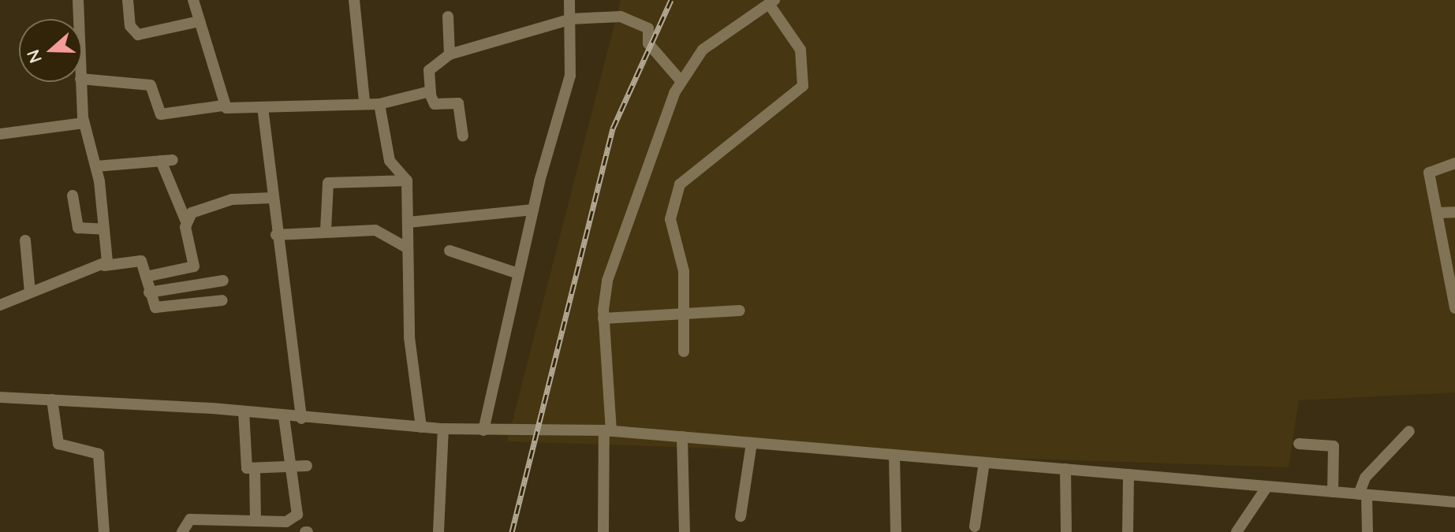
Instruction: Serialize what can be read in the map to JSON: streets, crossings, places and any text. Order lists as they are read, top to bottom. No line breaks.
{"north":"left"}
